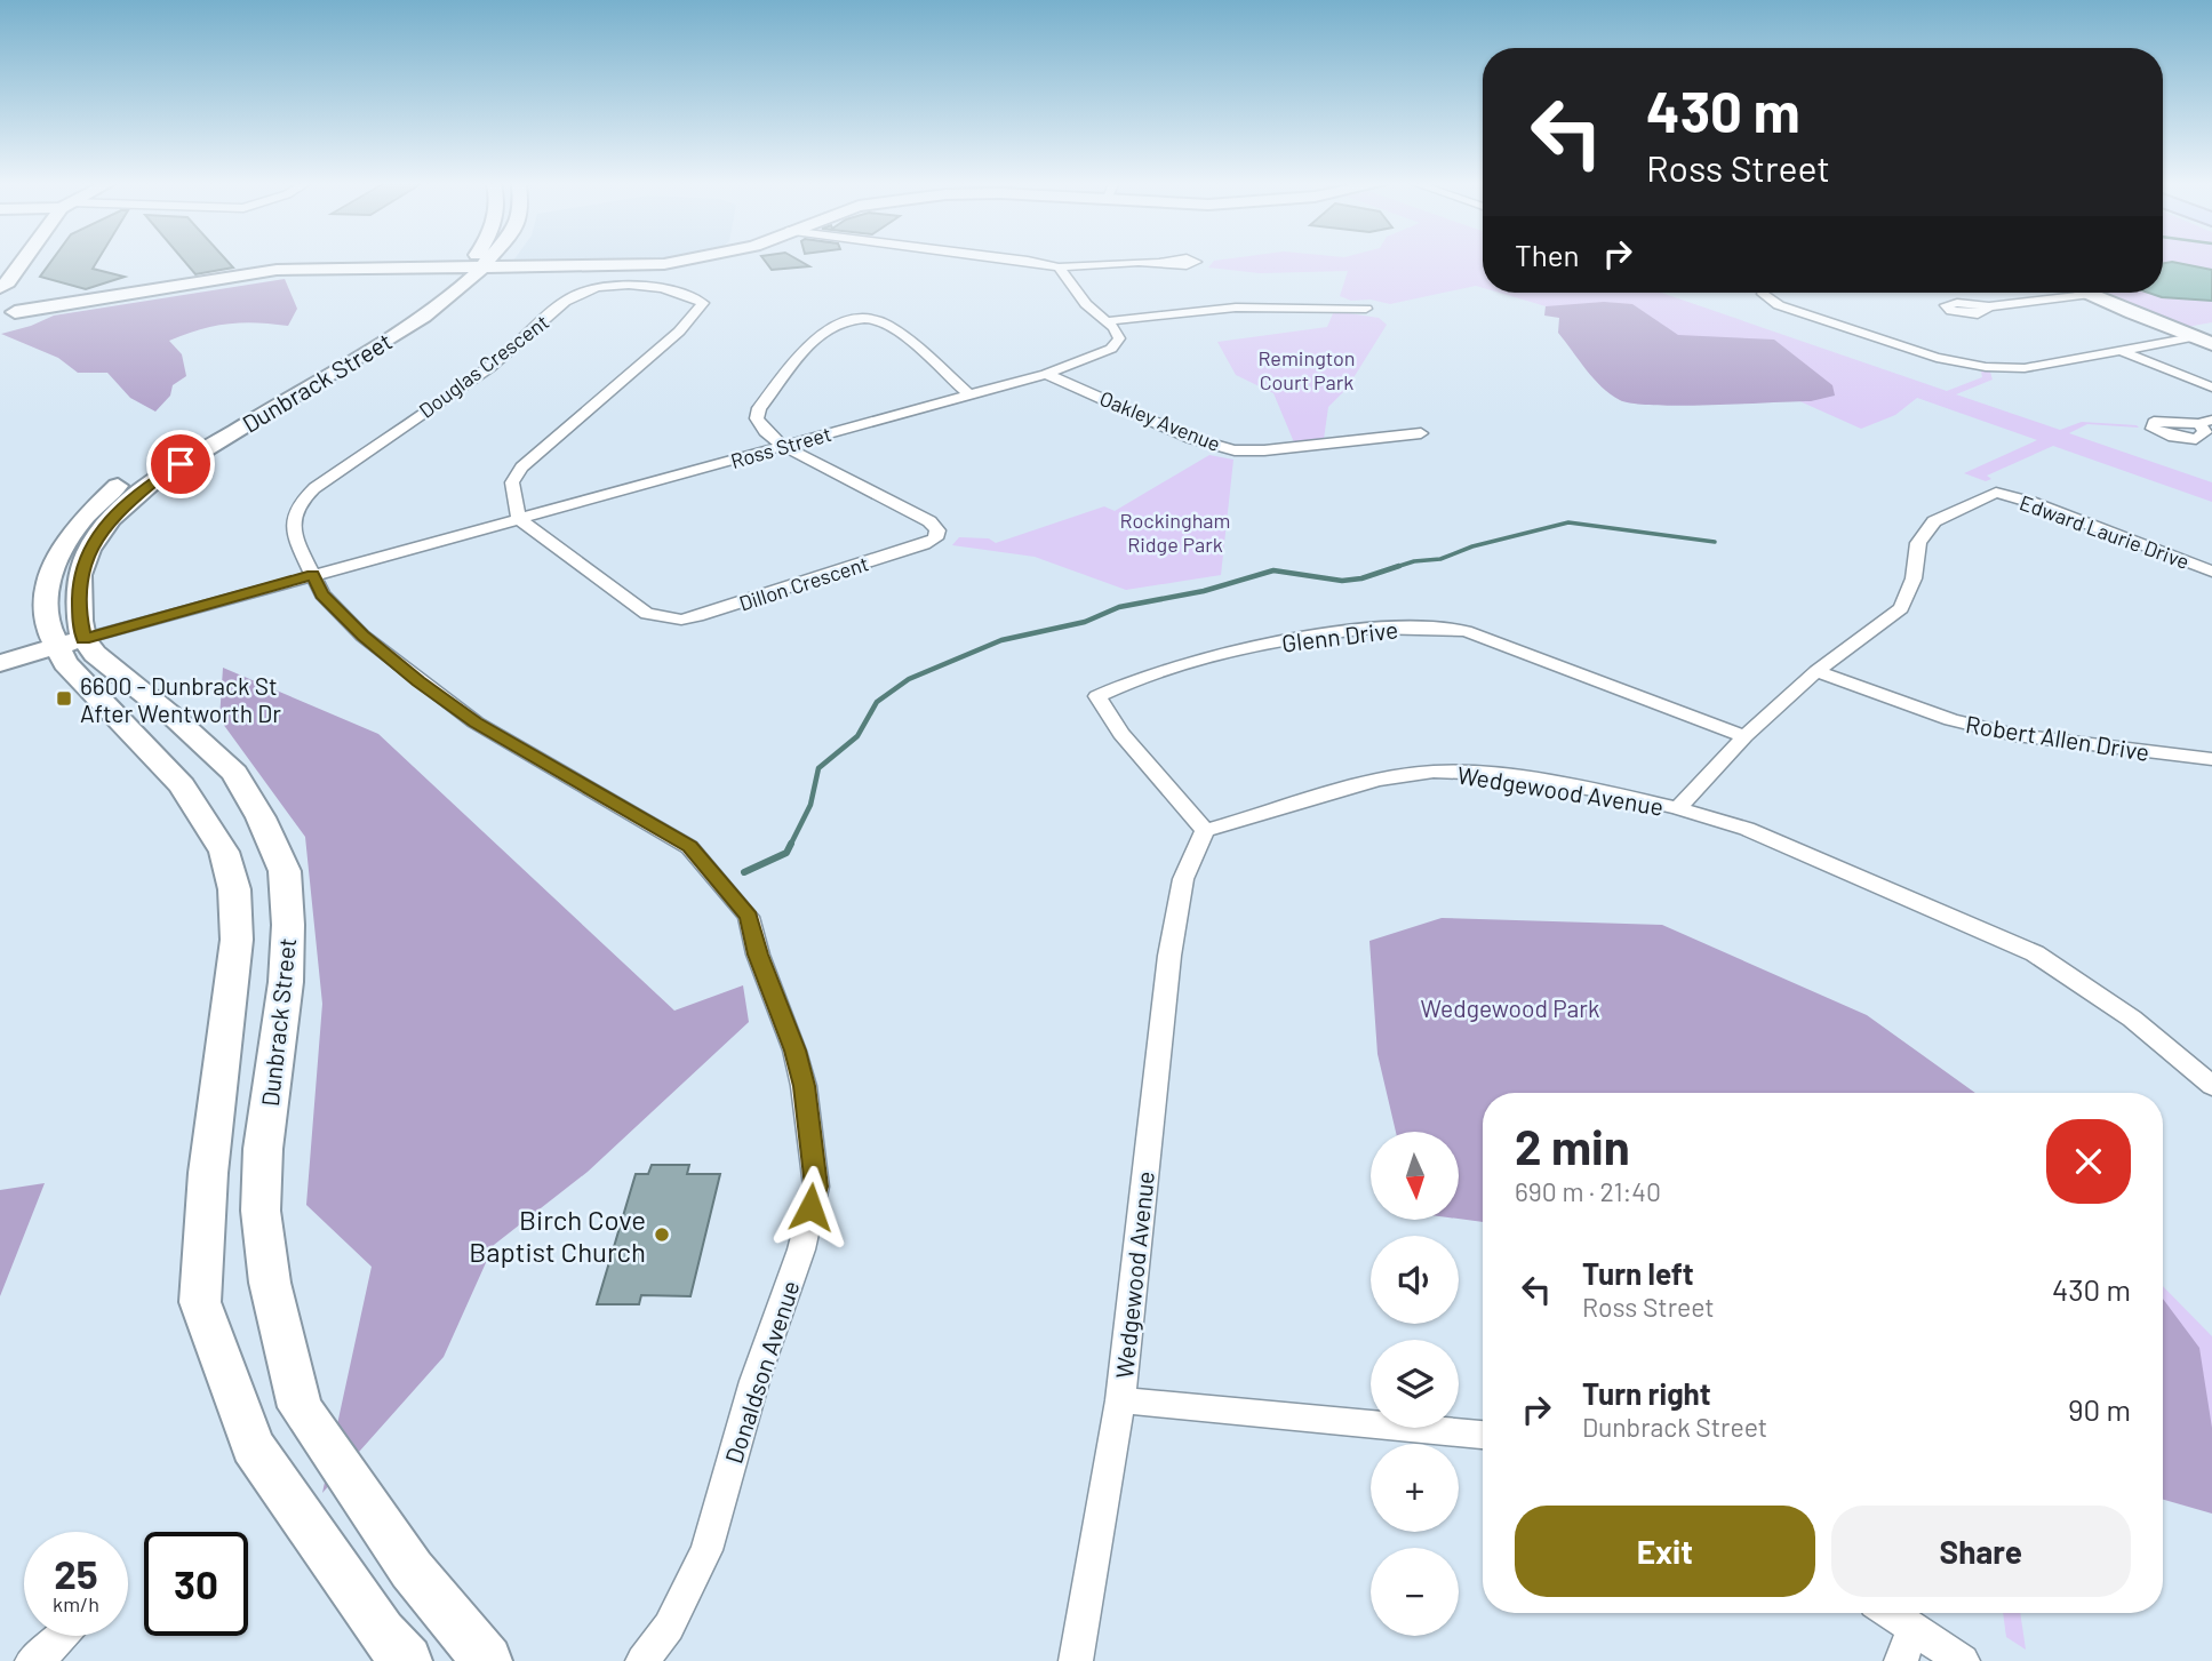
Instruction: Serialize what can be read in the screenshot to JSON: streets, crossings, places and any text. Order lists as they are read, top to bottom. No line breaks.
{"streets":{"main road":["Dunbrack Street"],"street":["Douglas Crescent","Oakley Avenue","Ross Street","Edward Laurie Drive","Dillon Crescent","Glenn Drive","Robert Allen Drive","Wedgewood Avenue","Donaldson Avenue"]},"crossings":[["Douglas Crescent","Ross Street"],["Douglas Crescent","Dillon Crescent"],["Douglas Crescent","Donaldson Avenue"],["Dunbrack Street","Ross Street"],["Oakley Avenue","Ross Street"],["Ross Street","Dillon Crescent"],["Ross Street","Donaldson Avenue"],["Edward Laurie Drive","Robert Allen Drive"],["Glenn Drive","Wedgewood Avenue"]],"parks":["Remington Court Park","Rockingham Ridge Park","Wedgewood Park"],"places":{"transit":["6600 - Dunbrack St After Wentworth Dr"],"other":["Birch Cove Baptist Church"]},"north":"bottom","page":{"turn":["430 m","Ross Street"],"then":"Then","heading":["2 min","690 m · 21:40"],"map_buttons":["+","−"],"list":[{"name":"Turn left","note":"Ross Street","value":"430 m"},{"name":"Turn right","note":"Dunbrack Street","value":"90 m"}],"buttons":["Exit","Share"],"speed":"25 km/h","limit":"30"}}
